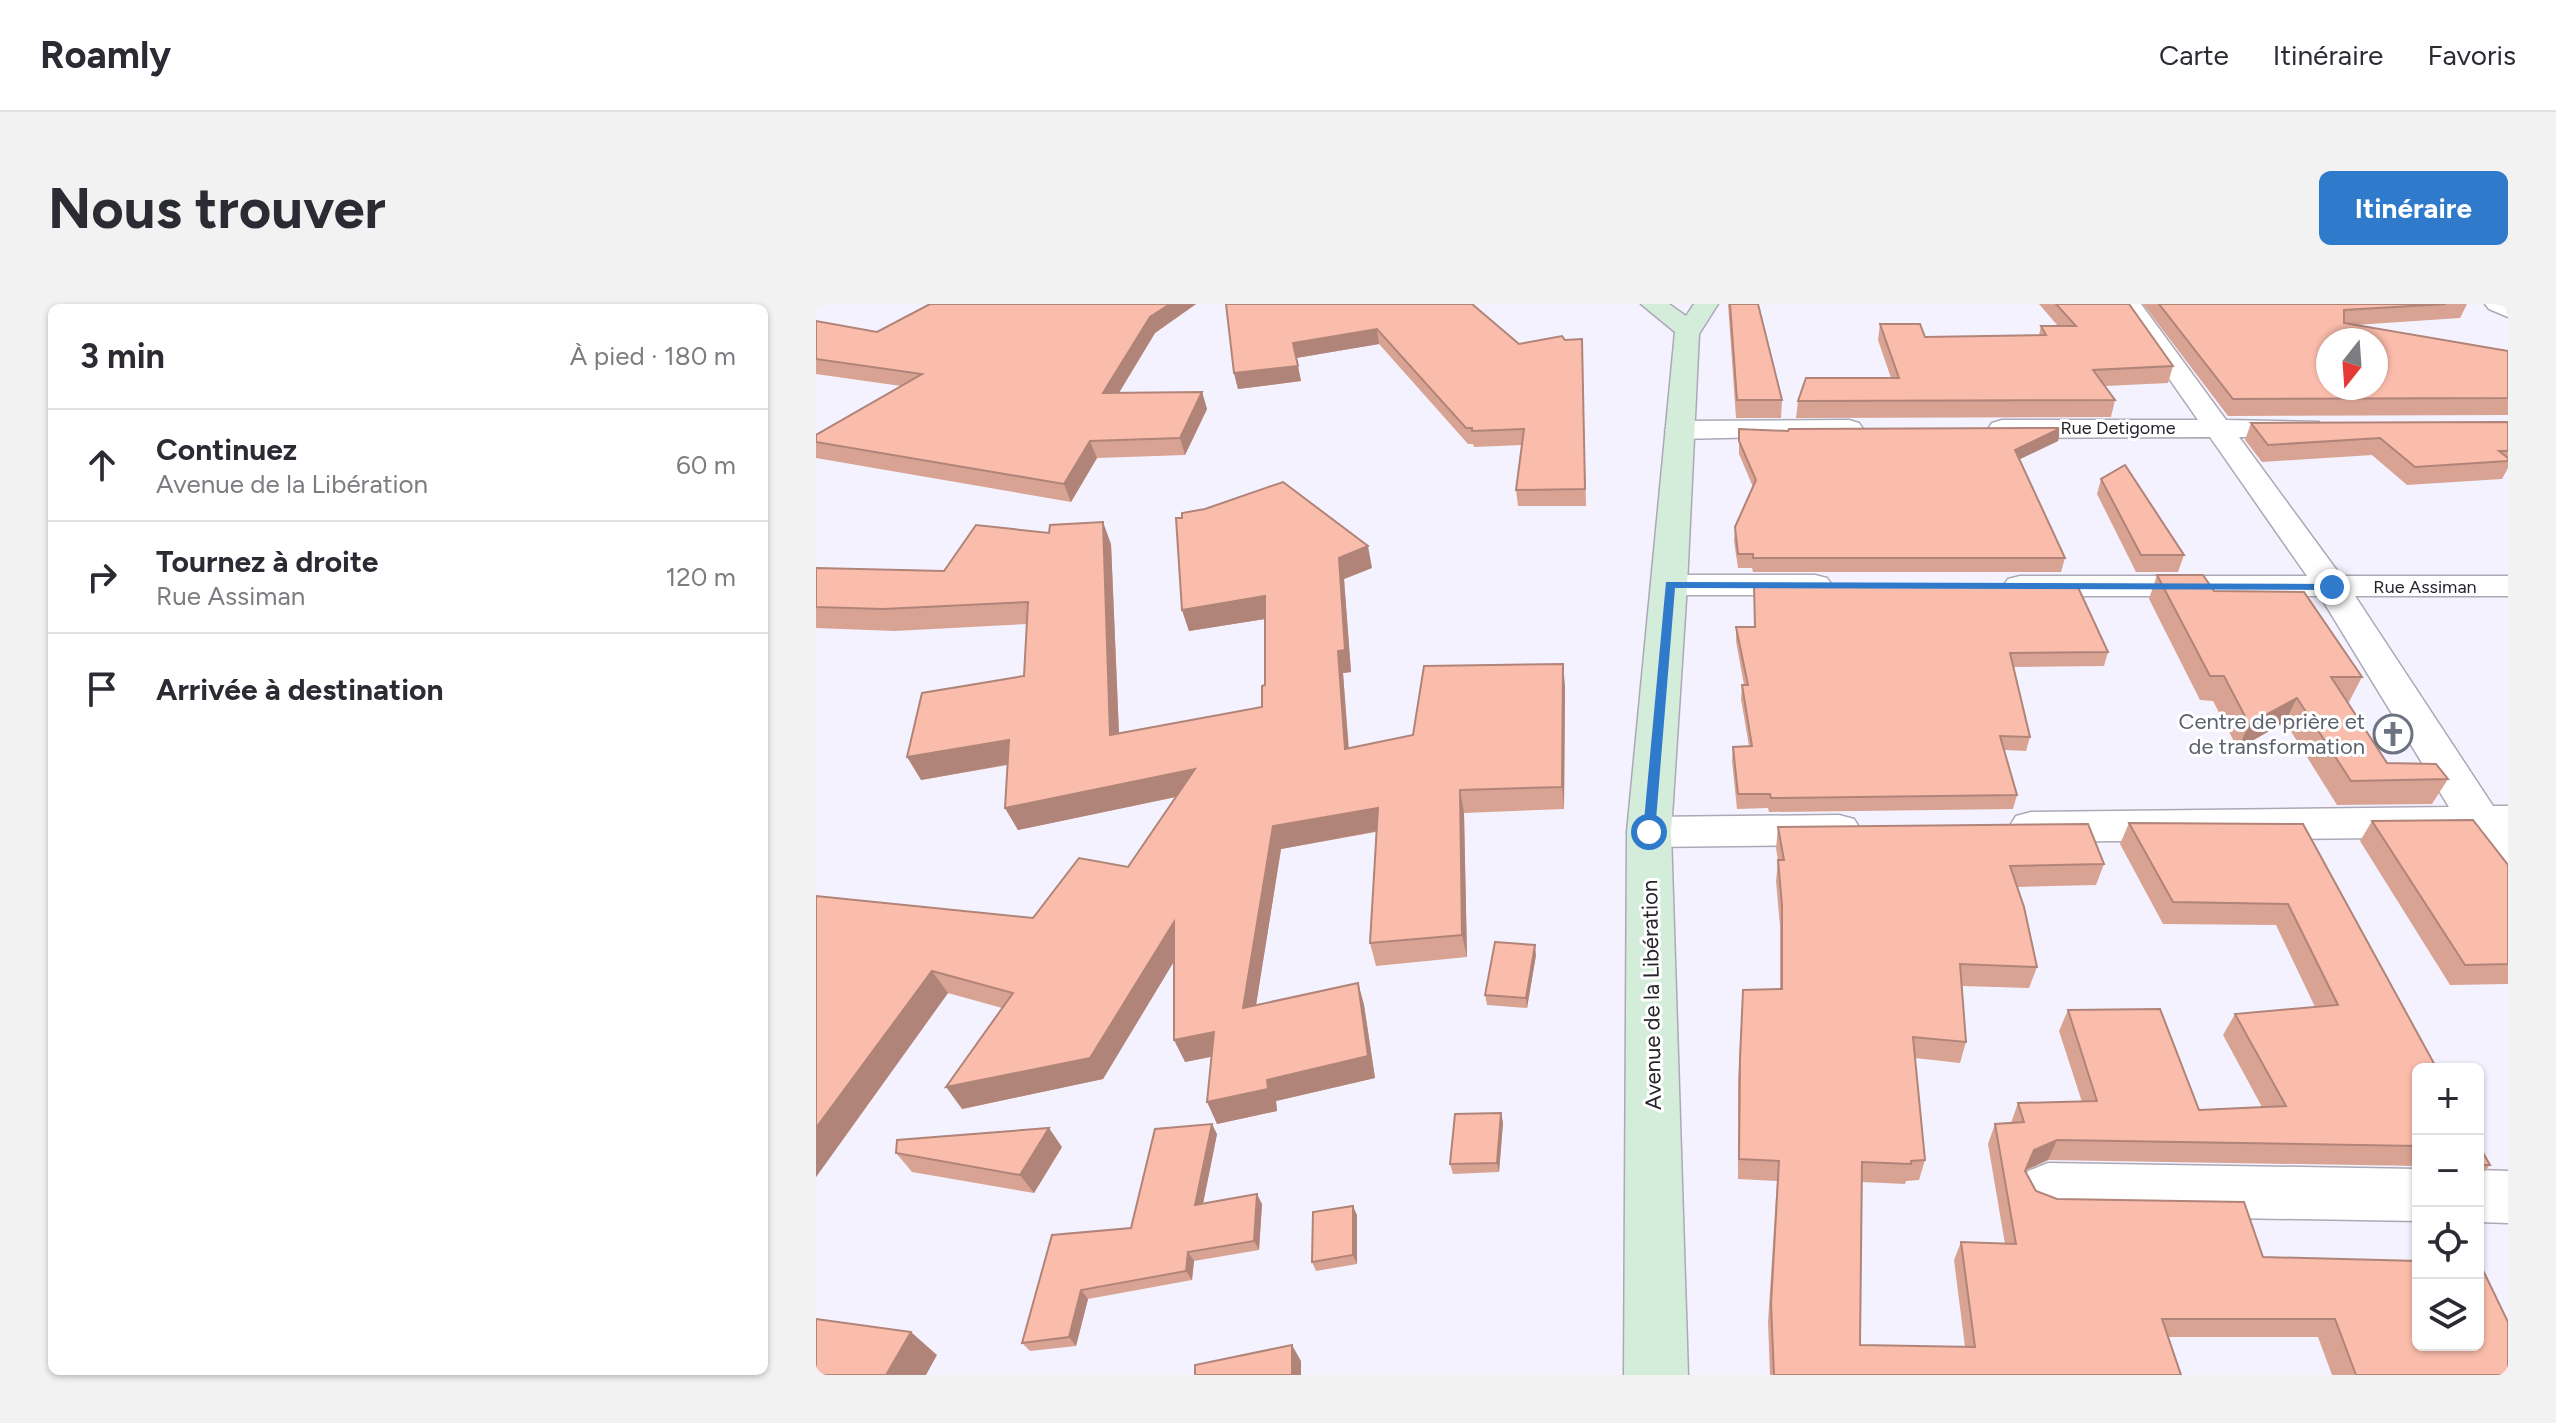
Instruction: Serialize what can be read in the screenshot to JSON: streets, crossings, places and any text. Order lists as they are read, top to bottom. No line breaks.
{"streets":{"main road":["Avenue de la Libération"],"street":["Rue Detigome","Rue Assiman"]},"places":{"church":["Centre de prière et de transformation"]},"north":"bottom","page":{"header":"Roamly","nav":["Carte","Itinéraire","Favoris"],"buttons":"Itinéraire","title":"Nous trouver","heading":["3 min","À pied · 180 m"],"list":[["Continuez","Avenue de la Libération","60 m"],["Tournez à droite","Rue Assiman","120 m"],"Arrivée à destination"],"map_buttons":["+","−"]}}
